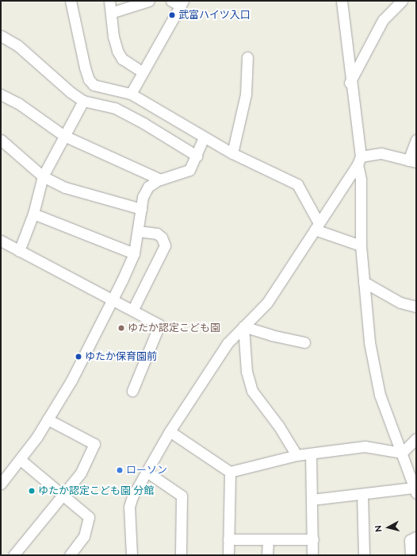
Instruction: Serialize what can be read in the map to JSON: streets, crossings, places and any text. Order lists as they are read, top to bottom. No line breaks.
{"places":["武富ハイツ入口","ゆたか認定こども園","ゆたか保育園前","ローソン","ゆたか認定こども園 分館"],"north":"left"}
